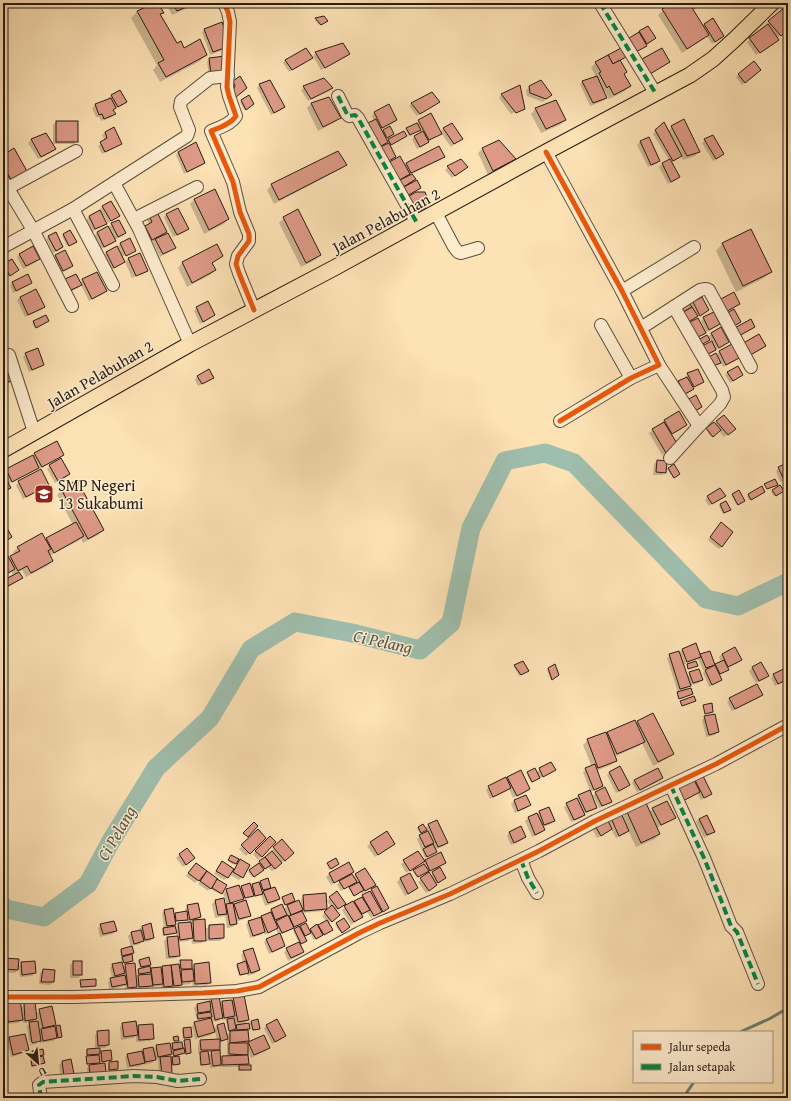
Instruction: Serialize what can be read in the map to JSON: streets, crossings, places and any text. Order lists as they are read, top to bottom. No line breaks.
{"streets":{"main road":["Jalan Pelabuhan 2"]},"water":["Ci Pelang"],"places":{"school or university":["SMP Negeri 13 Sukabumi"]},"legend":["Jalur sepeda","Jalan setapak"],"north":"bottom right"}
